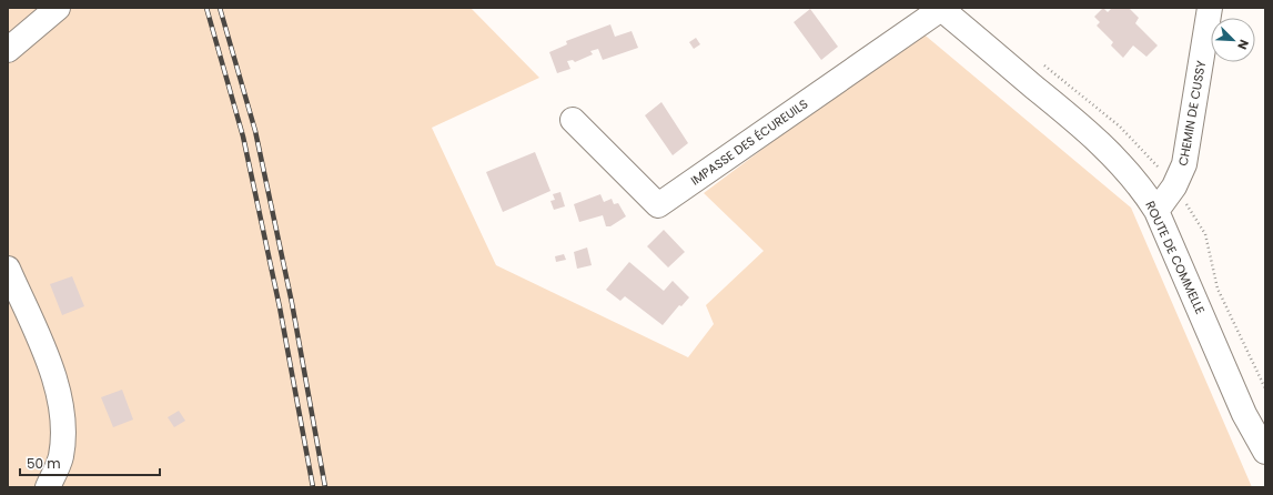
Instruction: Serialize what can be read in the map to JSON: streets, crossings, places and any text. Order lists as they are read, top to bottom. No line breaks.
{"streets":{"street":["CHEMIN DE CUSSY","IMPASSE DES ÉCUREUILS","ROUTE DE COMMELLE"]},"crossings":[["CHEMIN DE CUSSY","ROUTE DE COMMELLE"],["IMPASSE DES ÉCUREUILS","ROUTE DE COMMELLE"]],"scale_bar":"50 m","north":"bottom right"}
